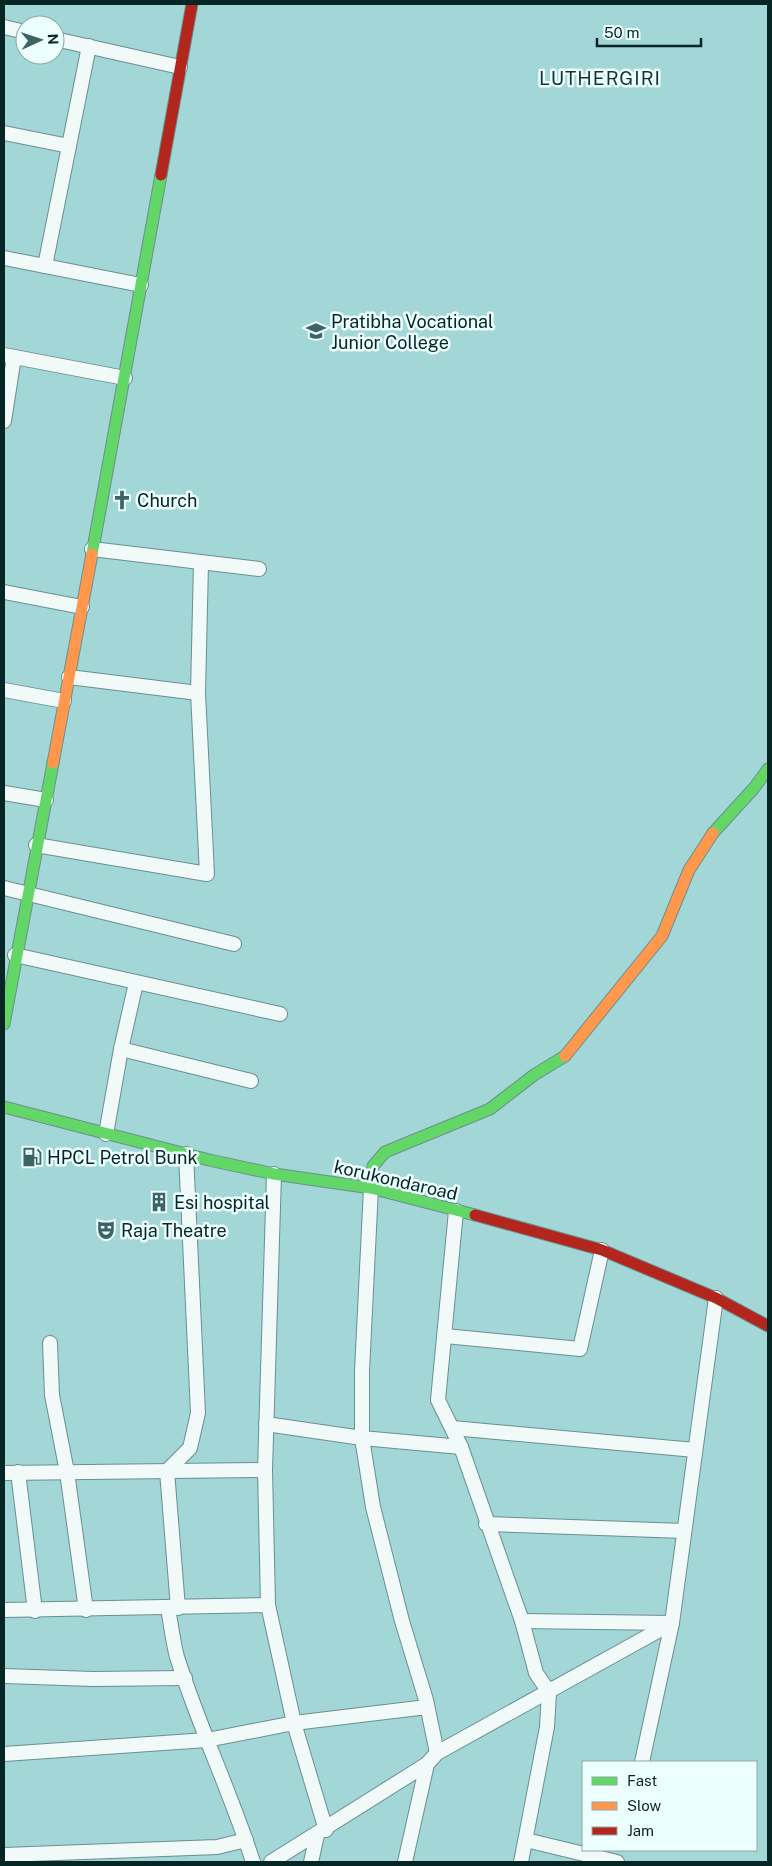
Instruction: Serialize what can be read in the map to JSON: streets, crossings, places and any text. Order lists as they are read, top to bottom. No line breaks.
{"streets":{"main road":["korukondaroad"]},"districts":["LUTHERGIRI"],"places":{"school or university":["Pratibha Vocational Junior College"],"church":["Church"],"fuel station":["HPCL Petrol Bunk"],"building":["Esi hospital"],"theatre":["Raja Theatre"]},"legend":["Fast","Slow","Jam"],"scale_bar":"50 m","north":"right"}
